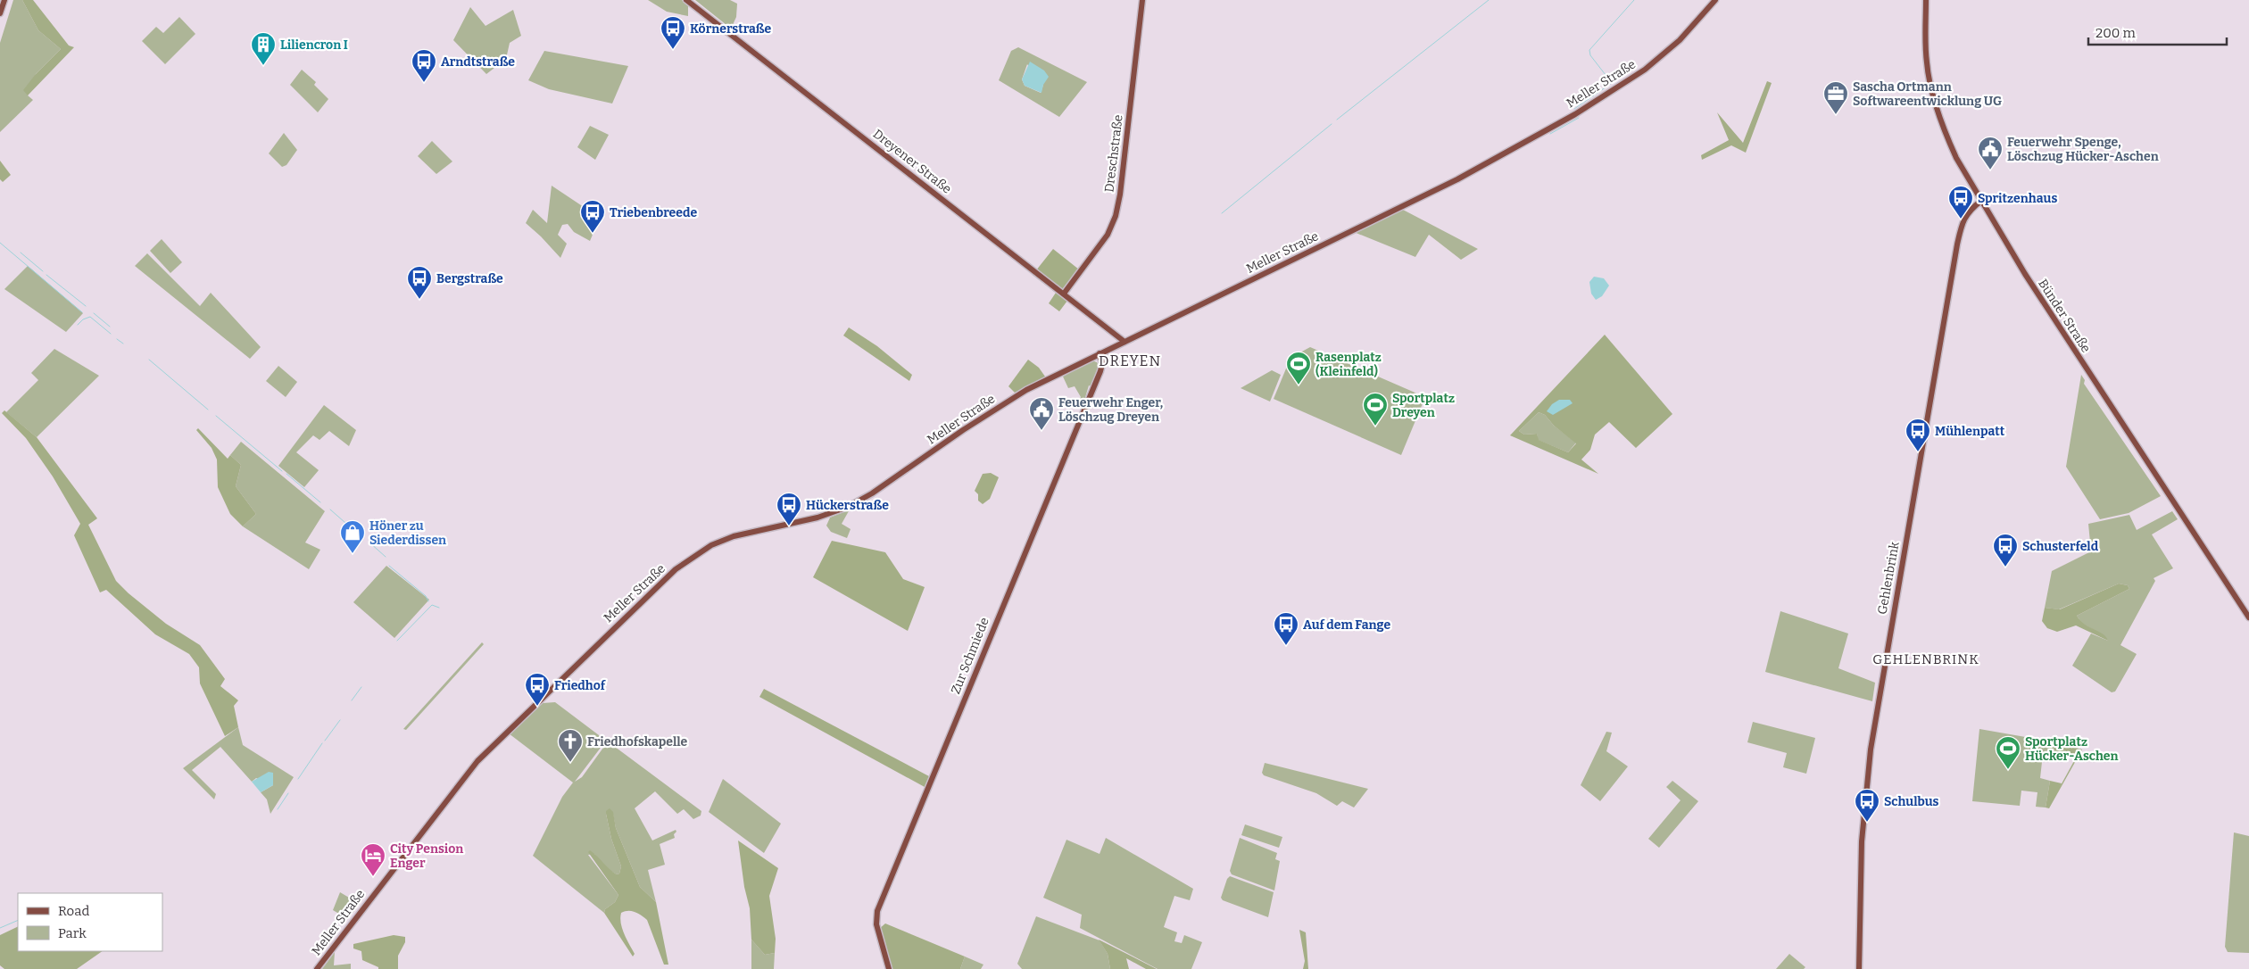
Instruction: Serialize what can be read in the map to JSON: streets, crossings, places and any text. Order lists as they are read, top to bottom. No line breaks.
{"streets":{"main road":["Meller Straße","Dreschstraße","Dreyener Straße","Bünder Straße","Gehlenbrink","Zur Schmiede"]},"crossings":[["Meller Straße","Dreyener Straße"],["Meller Straße","Zur Schmiede"],["Dreschstraße","Dreyener Straße"],["Bünder Straße","Gehlenbrink"]],"districts":["DREYEN","GEHLENBRINK"],"places":{"bus stop":["Körnerstraße","Arndtstraße","Spritzenhaus","Triebenbreede","Bergstraße","Mühlenpatt","Hückerstraße","Schusterfeld","Auf dem Fange","Friedhof","Schulbus"],"building":["Liliencron I"],"office":["Sascha Ortmann Softwareentwicklung UG"],"public building":["Feuerwehr Spenge, Löschzug Hücker-Aschen","Feuerwehr Enger, Löschzug Dreyen"],"sports":["Rasenplatz (Kleinfeld)","Sportplatz Dreyen","Sportplatz Hücker-Aschen"],"shop":["Höner zu Siederdissen"],"church":["Friedhofskapelle"],"hotel":["City Pension Enger"]},"legend":["Road","Park"],"scale_bar":"200 m"}
